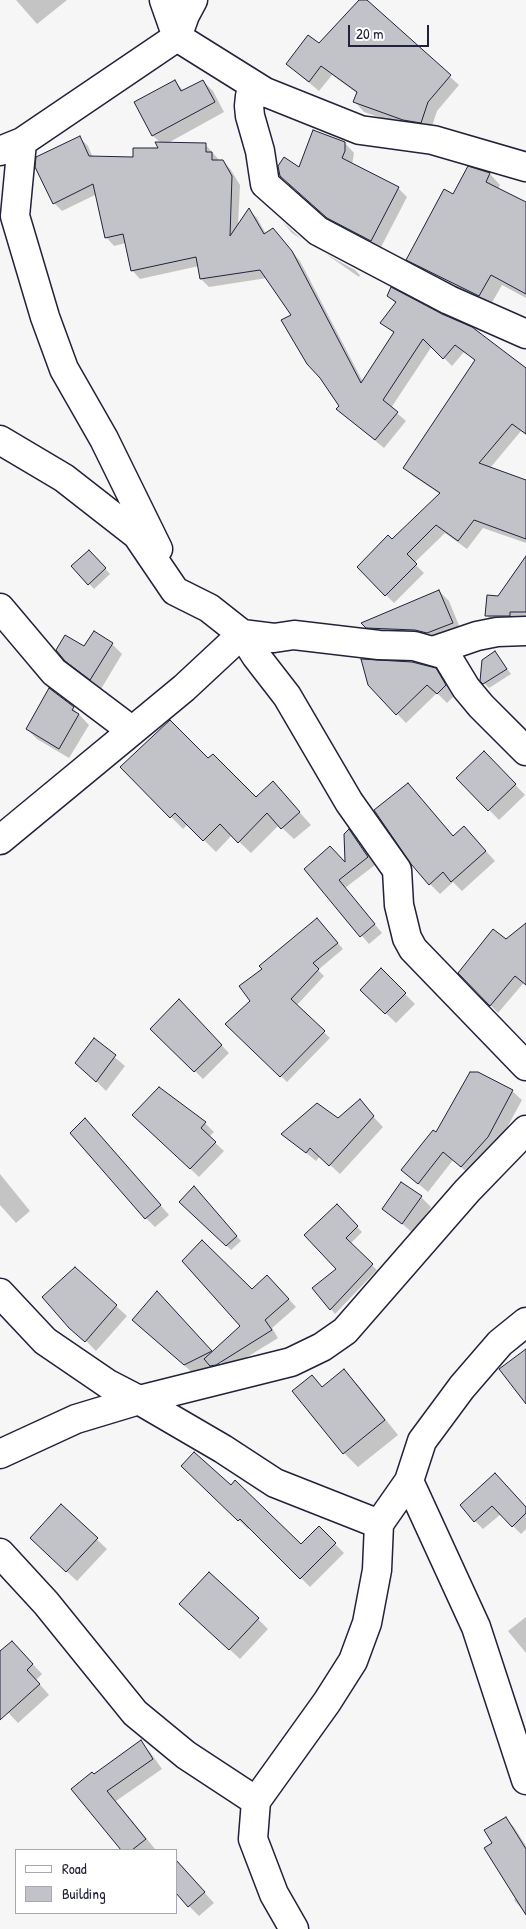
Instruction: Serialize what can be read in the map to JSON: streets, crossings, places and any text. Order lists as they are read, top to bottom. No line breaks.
{"legend":["Road","Building"],"scale_bar":"20 m"}
